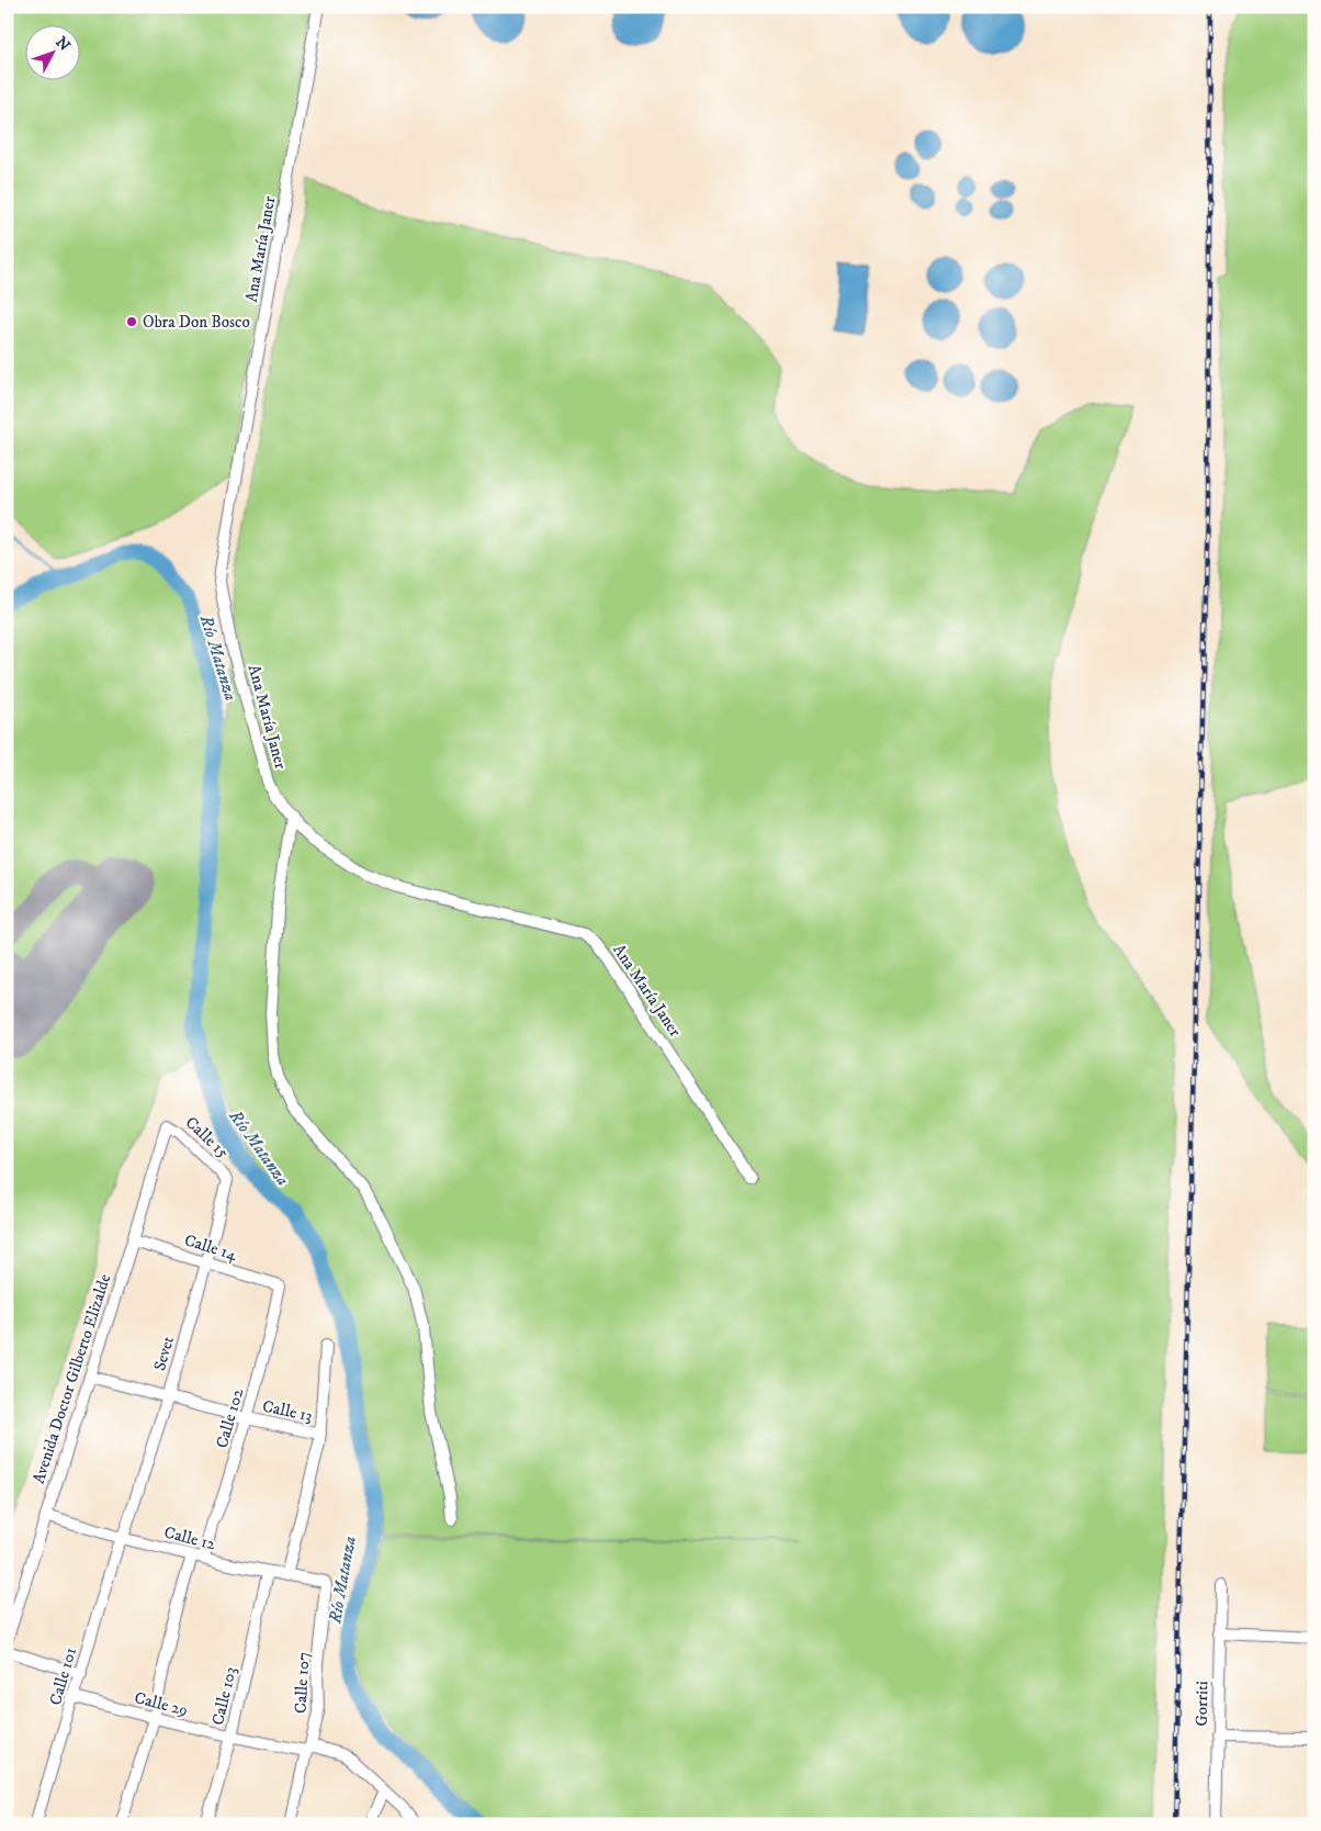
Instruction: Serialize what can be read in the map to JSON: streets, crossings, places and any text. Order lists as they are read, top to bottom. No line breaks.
{"streets":{"street":["Ana María Janer","Calle 15","Calle 14","Sevet","Avenida Doctor Gilberto Elizalde","Calle 13","Calle 102","Calle 12","Calle 101","Calle 107","Calle 103","Calle 29","Gorriti"]},"crossings":[["Calle 15","Sevet"],["Calle 15","Avenida Doctor Gilberto Elizalde"],["Calle 14","Sevet"],["Calle 14","Avenida Doctor Gilberto Elizalde"],["Calle 14","Calle 102"],["Sevet","Calle 13"],["Sevet","Calle 12"],["Sevet","Calle 101"],["Avenida Doctor Gilberto Elizalde","Calle 13"],["Avenida Doctor Gilberto Elizalde","Calle 12"],["Calle 13","Calle 102"],["Calle 102","Calle 12"],["Calle 12","Calle 101"],["Calle 12","Calle 107"],["Calle 12","Calle 103"],["Calle 101","Calle 29"],["Calle 107","Calle 29"],["Calle 103","Calle 29"]],"water":["Río Matanza"],"places":["Obra Don Bosco"],"north":"top right"}
